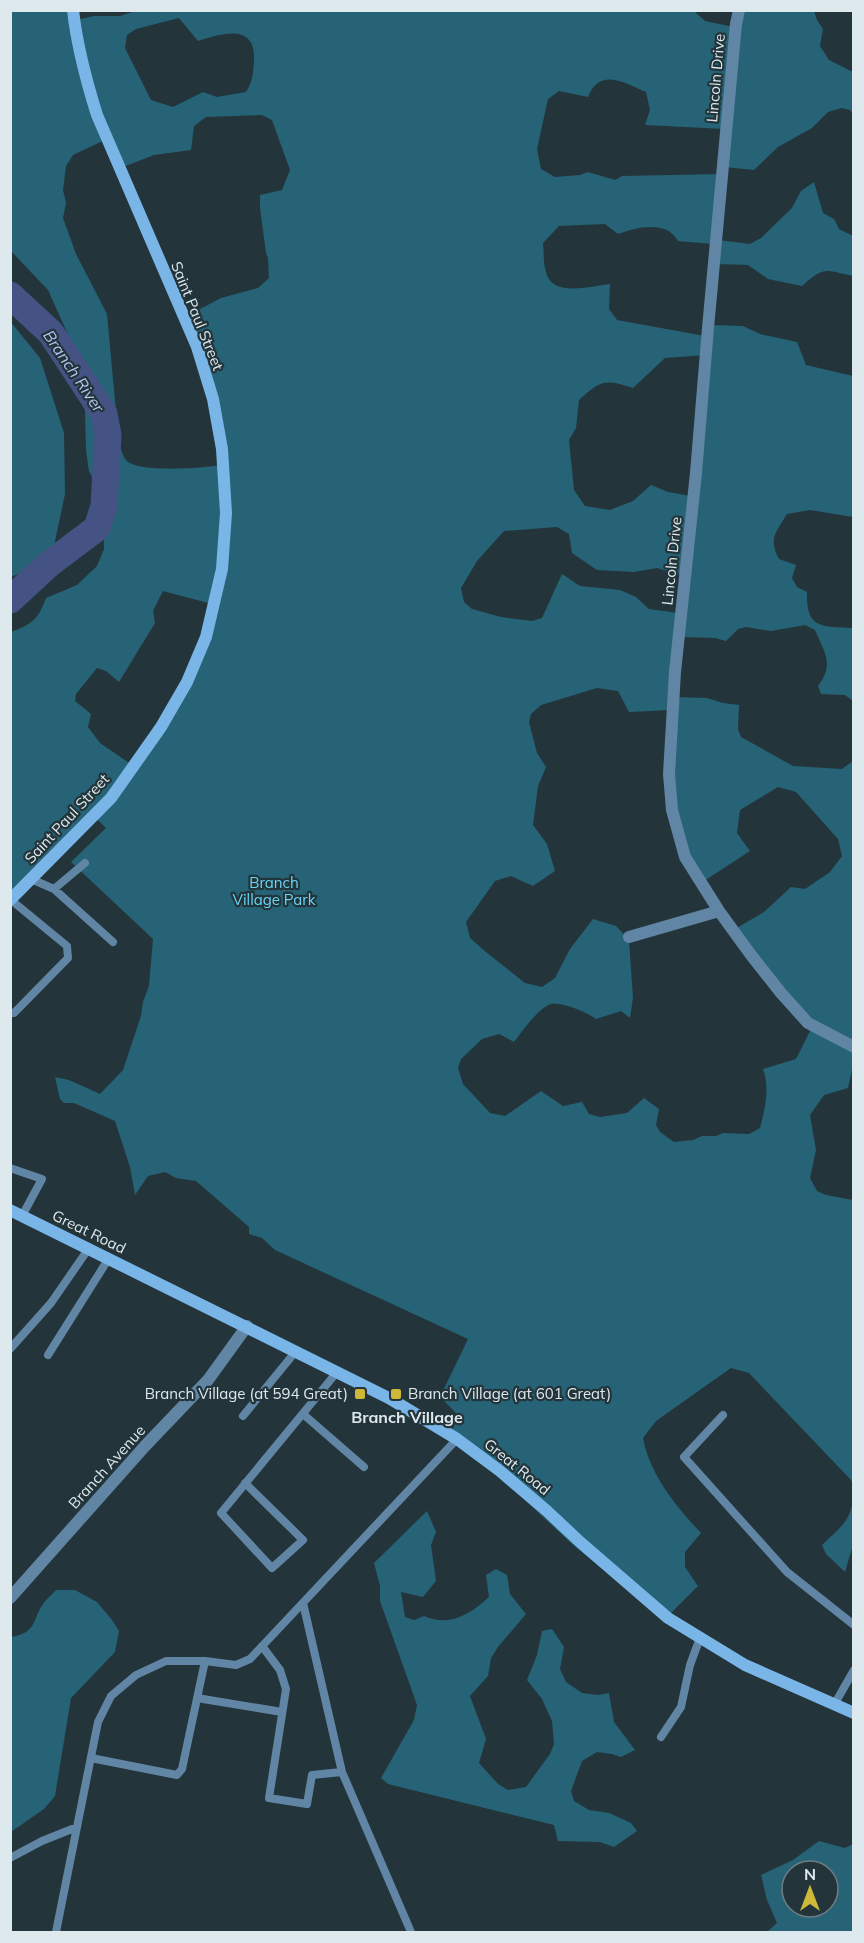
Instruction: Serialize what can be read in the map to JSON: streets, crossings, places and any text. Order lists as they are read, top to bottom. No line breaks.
{"streets":{"main road":["Saint Paul Street","Great Road"],"street":["Lincoln Drive","Branch Avenue"]},"crossings":[["Great Road","Branch Avenue"]],"districts":["Branch Village"],"water":["Branch River"],"parks":["Branch Village Park"],"places":{"transit":["Branch Village (at 594 Great)","Branch Village (at 601 Great)"]},"north":"top"}
